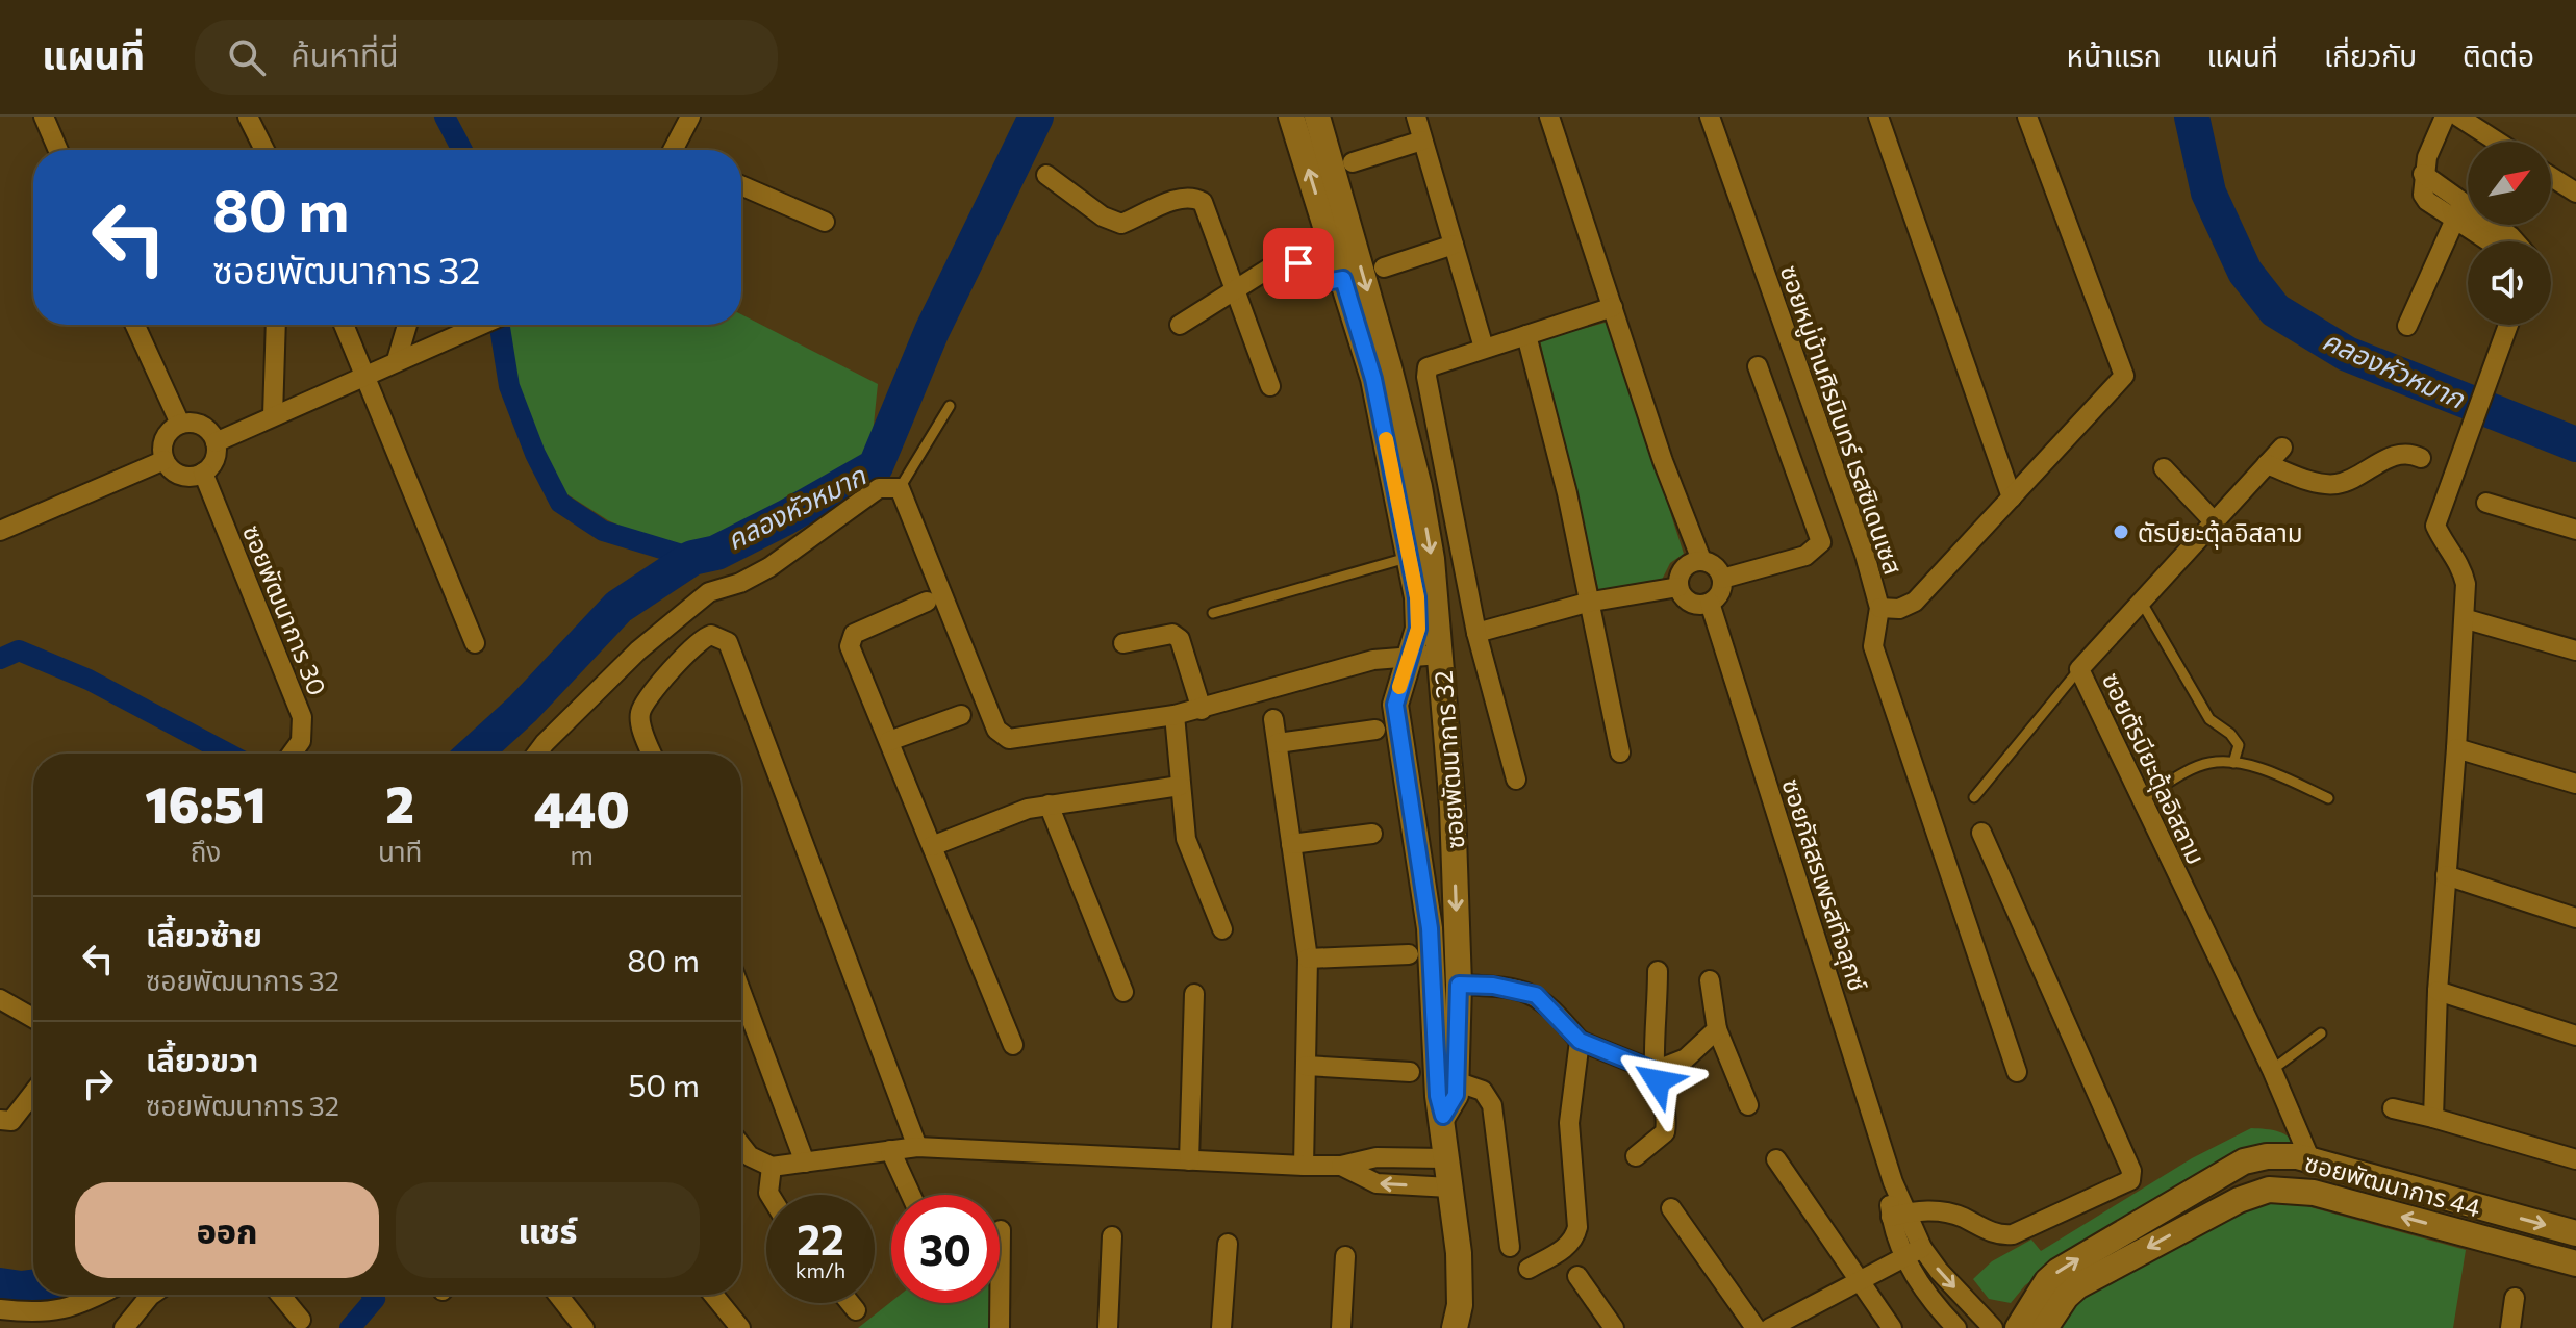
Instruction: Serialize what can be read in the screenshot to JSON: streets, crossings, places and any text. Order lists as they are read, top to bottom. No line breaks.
{"streets":{"street":["ซอยหมู่บ้านศิรนินทร์ เรสซิเดนเซส","ซอยพัฒนาการ 30","ซอยพัฒนาการ 32","ซอยตัรบียะตุ้ลอิสลาม","ซอยภัสสรเพรสทีจลุกซ์","ซอยพัฒนาการ 44"]},"crossings":[["ซอยตัรบียะตุ้ลอิสลาม","ซอยพัฒนาการ 44"]],"water":["คลองหัวหมาก"],"places":["ตัรบียะตุ้ลอิสลาม"],"north":"top right","page":{"header":"แผนที่","search":"ค้นหาที่นี่","nav":["หน้าแรก","แผนที่","เกี่ยวกับ","ติดต่อ"],"turn":["80 m","ซอยพัฒนาการ 32"],"eta":["16:51","ถึง","2","นาที","440","m"],"list":[{"name":"เลี้ยวซ้าย","note":"ซอยพัฒนาการ 32","value":"80 m"},{"name":"เลี้ยวขวา","note":"ซอยพัฒนาการ 32","value":"50 m"}],"buttons":["ออก","แชร์"],"speed":"22 km/h","limit":"30"}}
